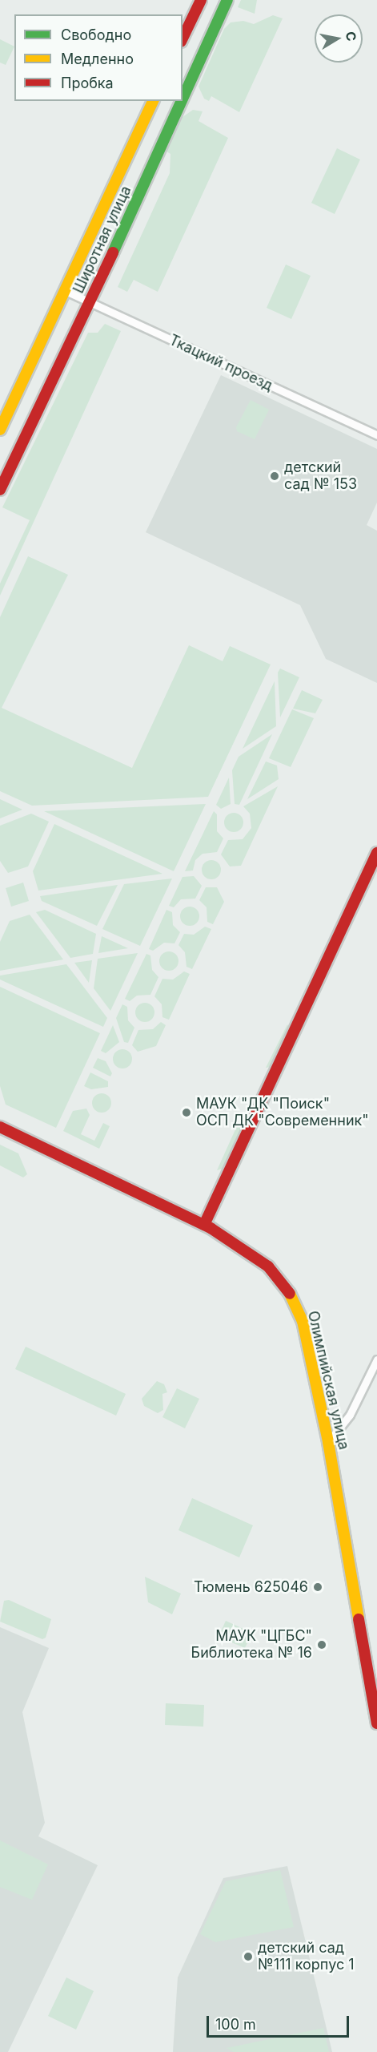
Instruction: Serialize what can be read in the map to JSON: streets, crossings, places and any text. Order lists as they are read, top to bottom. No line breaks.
{"streets":{"street":["Широтная улица","Ткацкий проезд","Олимпийская улица"]},"crossings":[["Широтная улица","Ткацкий проезд"]],"places":["детский сад № 153","МАУК \"ДК \"Поиск\" ОСП ДК \"Современник\"","Тюмень 625046","МАУК \"ЦГБС\" Библиотека № 16","детский сад №111 корпус 1"],"legend":["Свободно","Медленно","Пробка"],"scale_bar":"100 m","north":"right"}
